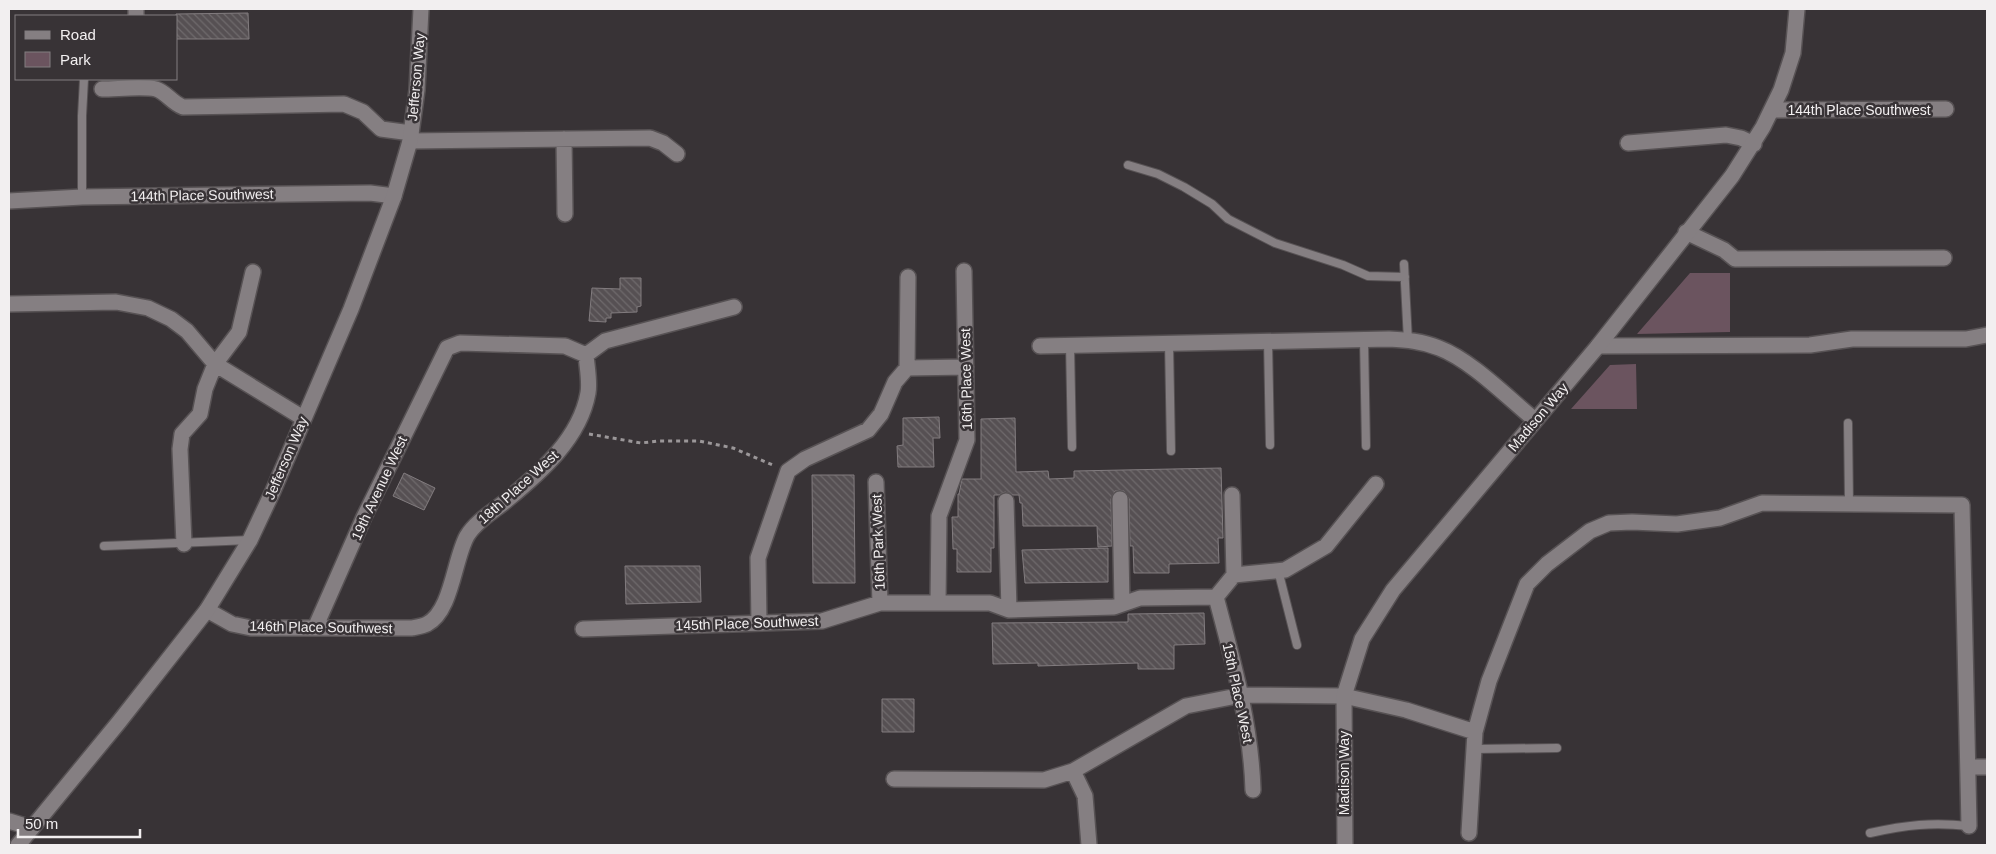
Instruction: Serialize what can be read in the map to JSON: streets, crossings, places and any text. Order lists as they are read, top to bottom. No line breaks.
{"streets":{"street":["Jefferson Way","144th Place Southwest","16th Place West","Madison Way","18th Place West","19th Avenue West","16th Park West","145th Place Southwest","146th Place Southwest","15th Place West"]},"crossings":[["Jefferson Way","144th Place Southwest"],["Jefferson Way","146th Place Southwest"],["144th Place Southwest","Madison Way"],["16th Place West","145th Place Southwest"],["18th Place West","19th Avenue West"],["18th Place West","146th Place Southwest"],["19th Avenue West","146th Place Southwest"],["16th Park West","145th Place Southwest"],["145th Place Southwest","15th Place West"]],"legend":["Road","Park"],"scale_bar":"50 m"}
